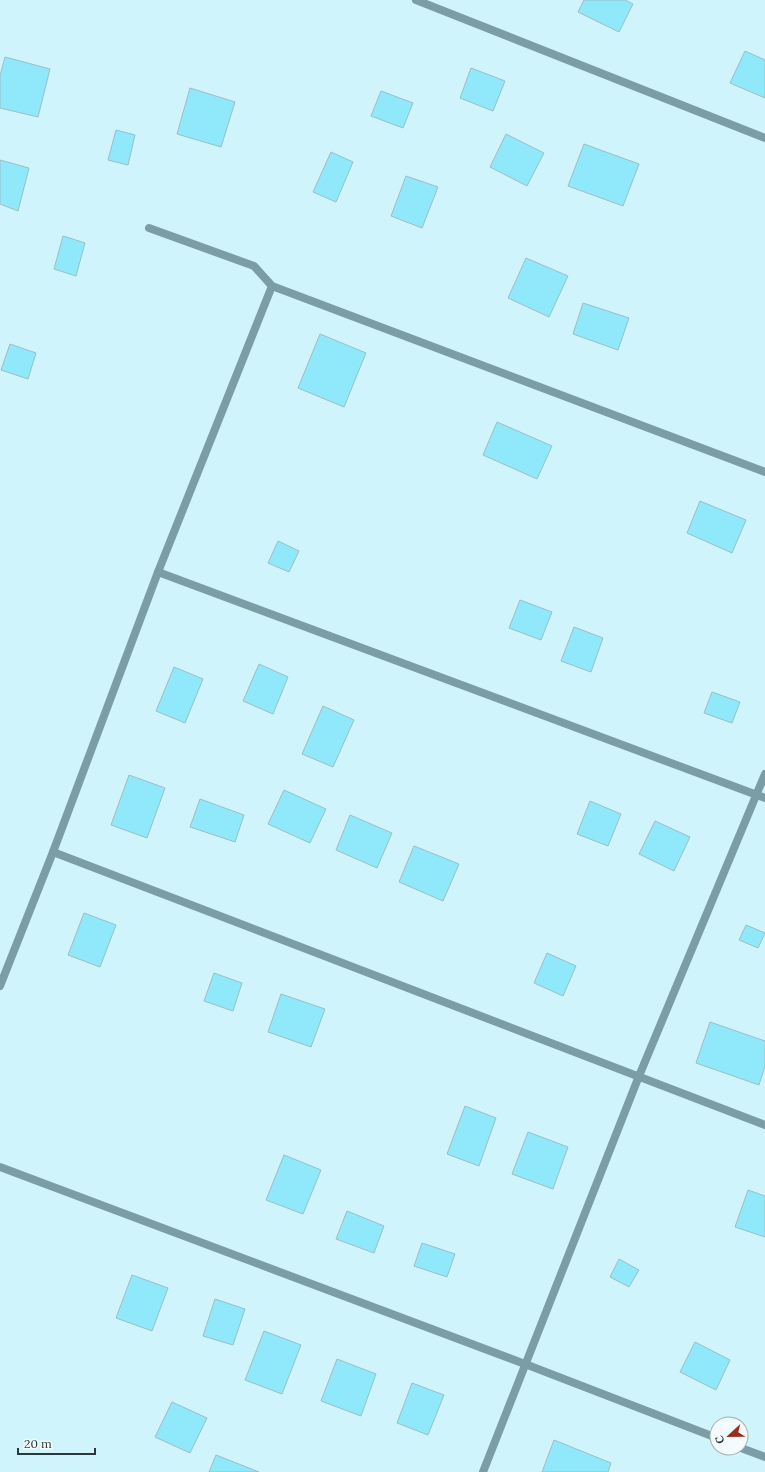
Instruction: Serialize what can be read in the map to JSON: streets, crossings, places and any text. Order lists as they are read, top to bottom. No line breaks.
{"scale_bar":"20 m","north":"left"}
